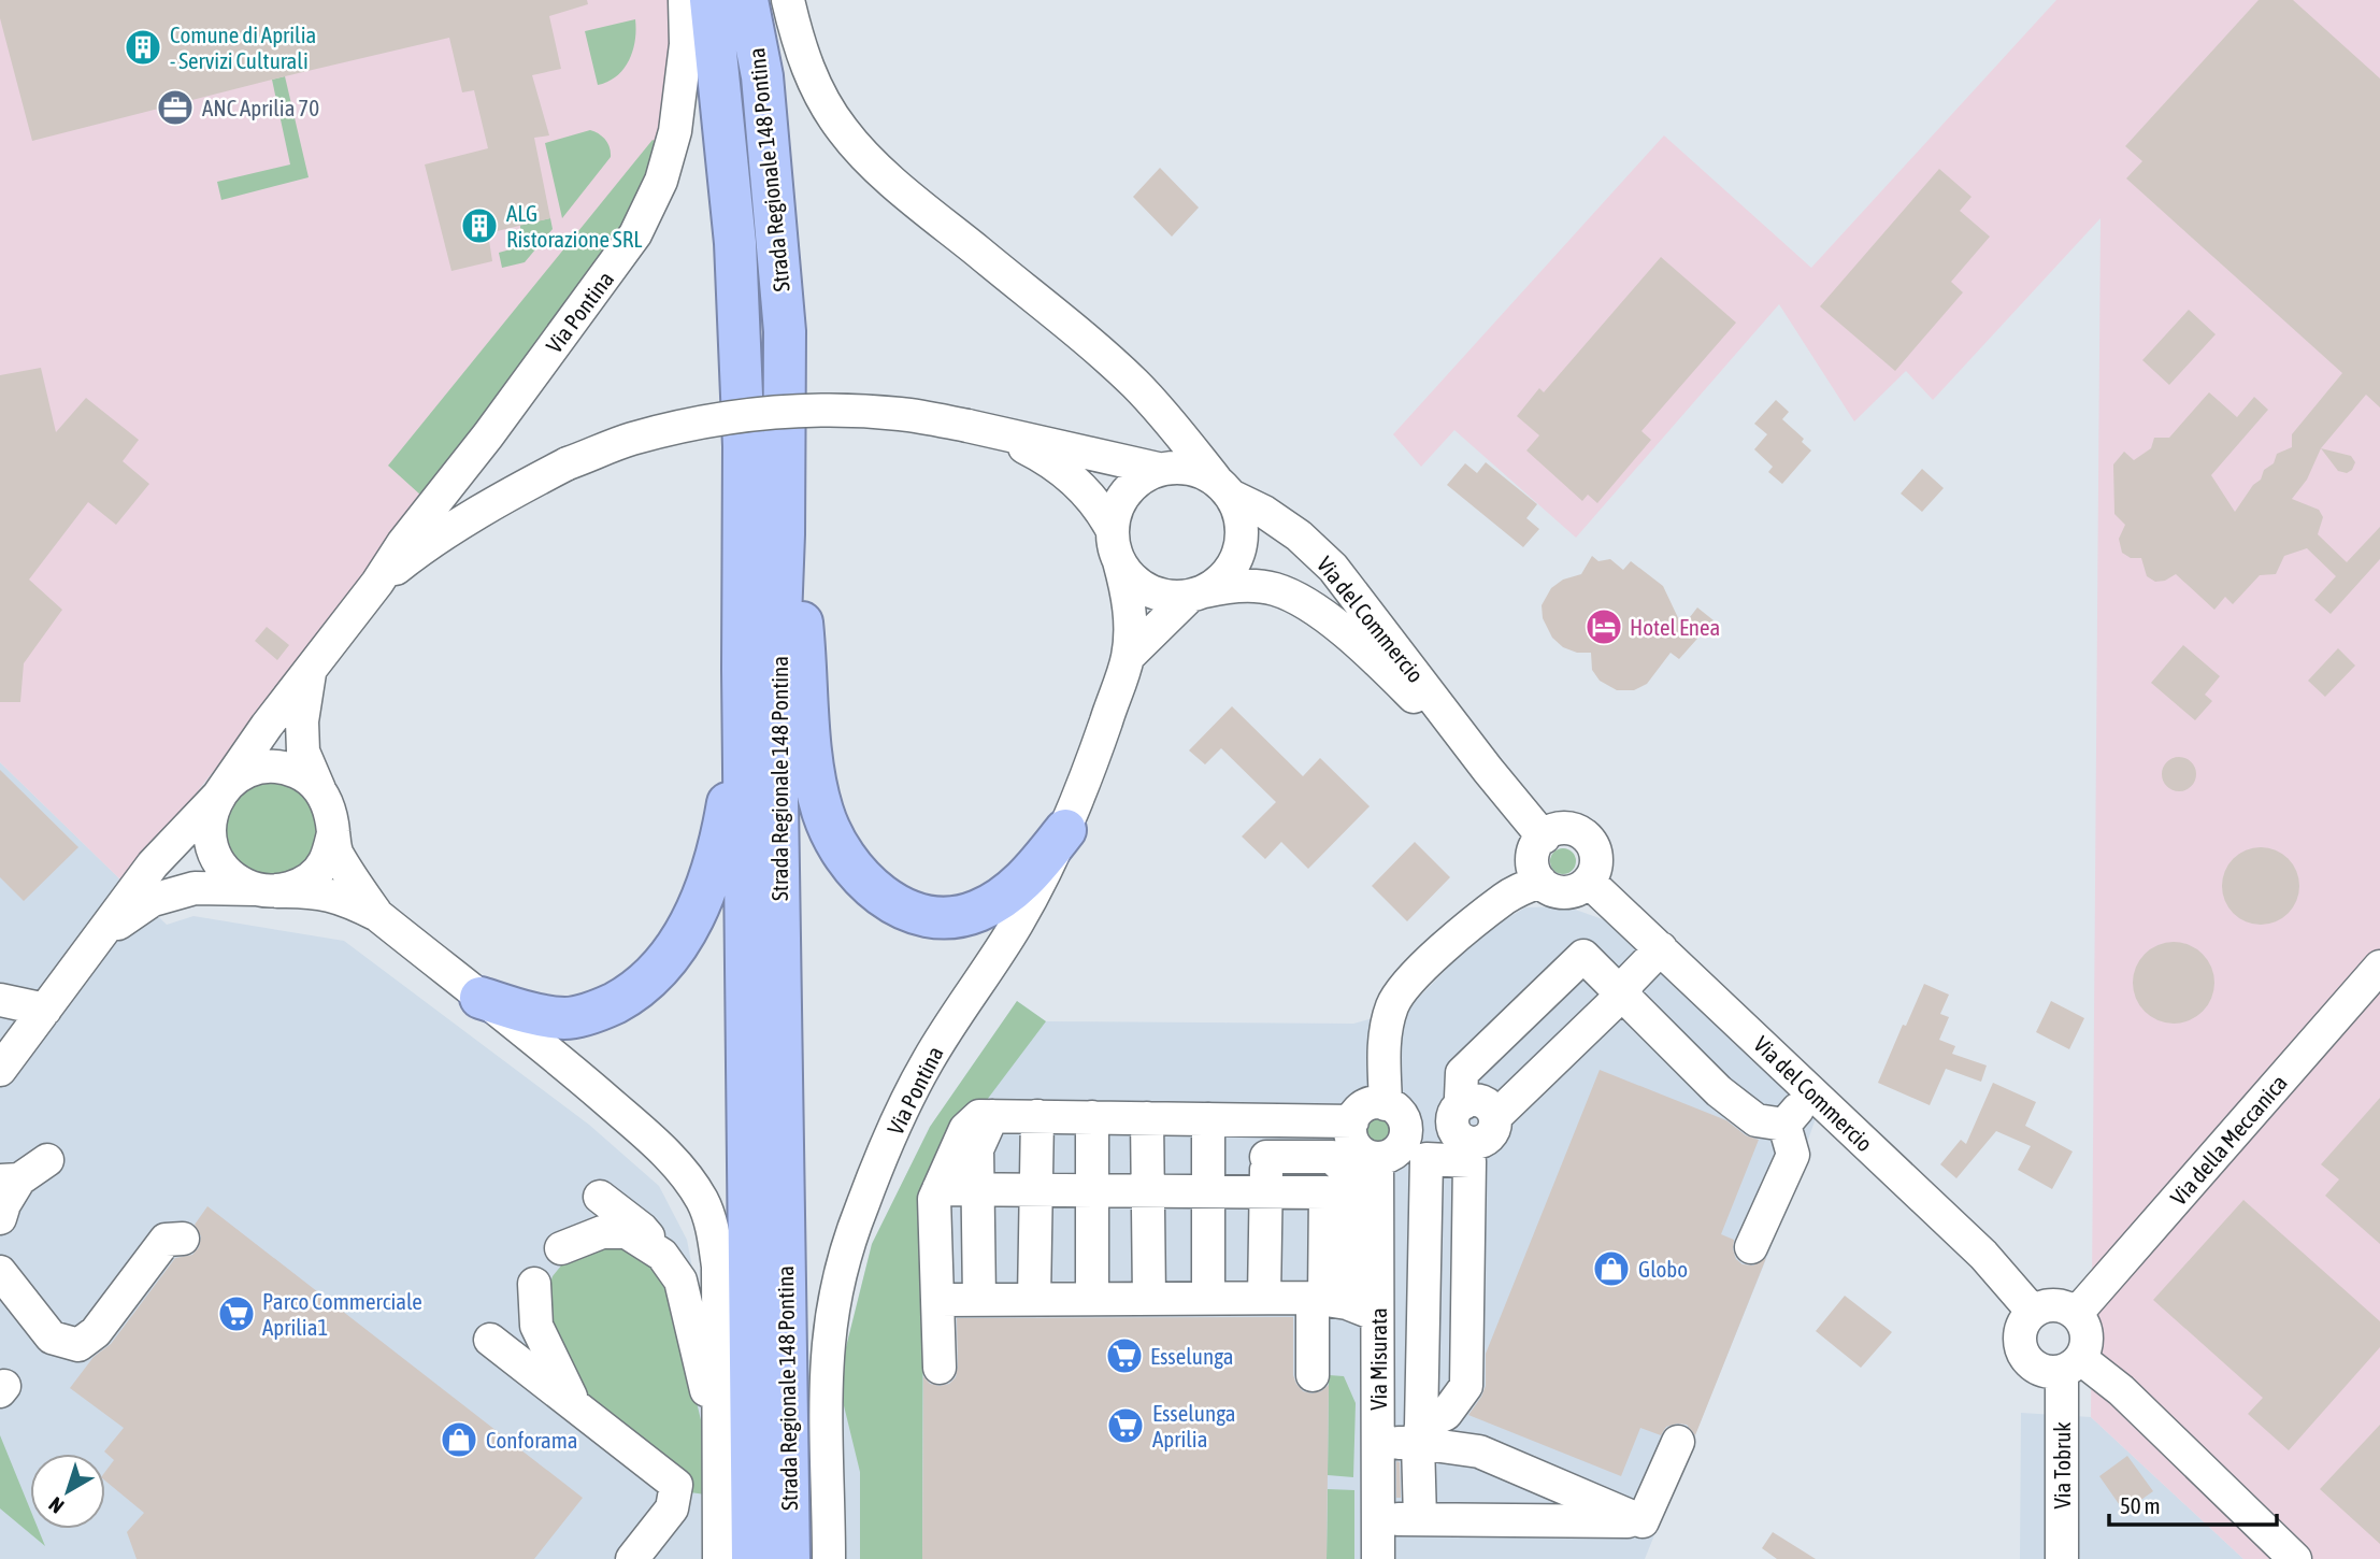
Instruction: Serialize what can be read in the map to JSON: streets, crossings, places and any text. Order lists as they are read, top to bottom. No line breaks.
{"streets":{"highway":["Strada Regionale 148 Pontina"],"street":["Via Pontina","Via del Commercio","Via della Meccanica","Via Misurata","Via Tobruk"]},"crossings":[["Via Pontina","Via del Commercio"],["Via del Commercio","Via della Meccanica"],["Via del Commercio","Via Tobruk"],["Via della Meccanica","Via Tobruk"]],"places":{"building":["Comune di Aprilia - Servizi Culturali","ALG Ristorazione SRL"],"office":["ANC Aprilia 70"],"hotel":["Hotel Enea"],"shop":["Globo","Conforama"],"supermarket":["Parco Commerciale Aprilia1","Esselunga","Esselunga Aprilia"]},"scale_bar":"50 m","north":"bottom left"}
